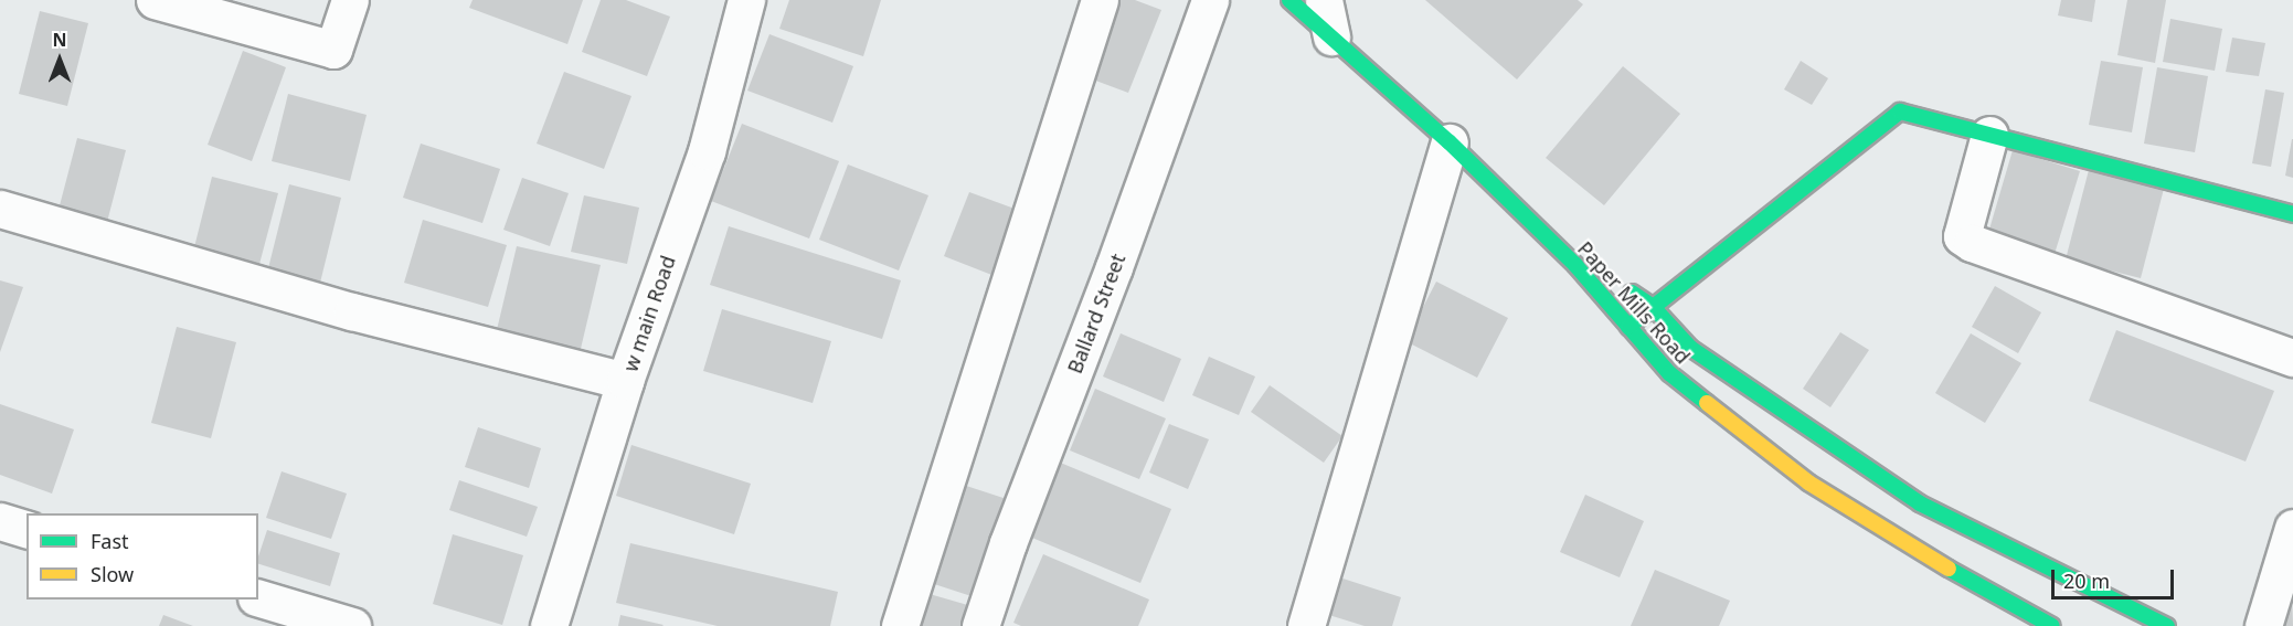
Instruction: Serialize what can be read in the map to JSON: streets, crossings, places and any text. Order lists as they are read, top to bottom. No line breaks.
{"streets":{"main road":["Paper Mills Road"],"street":["w main Road","Ballard Street"]},"legend":["Fast","Slow"],"scale_bar":"20 m","north":"top"}
